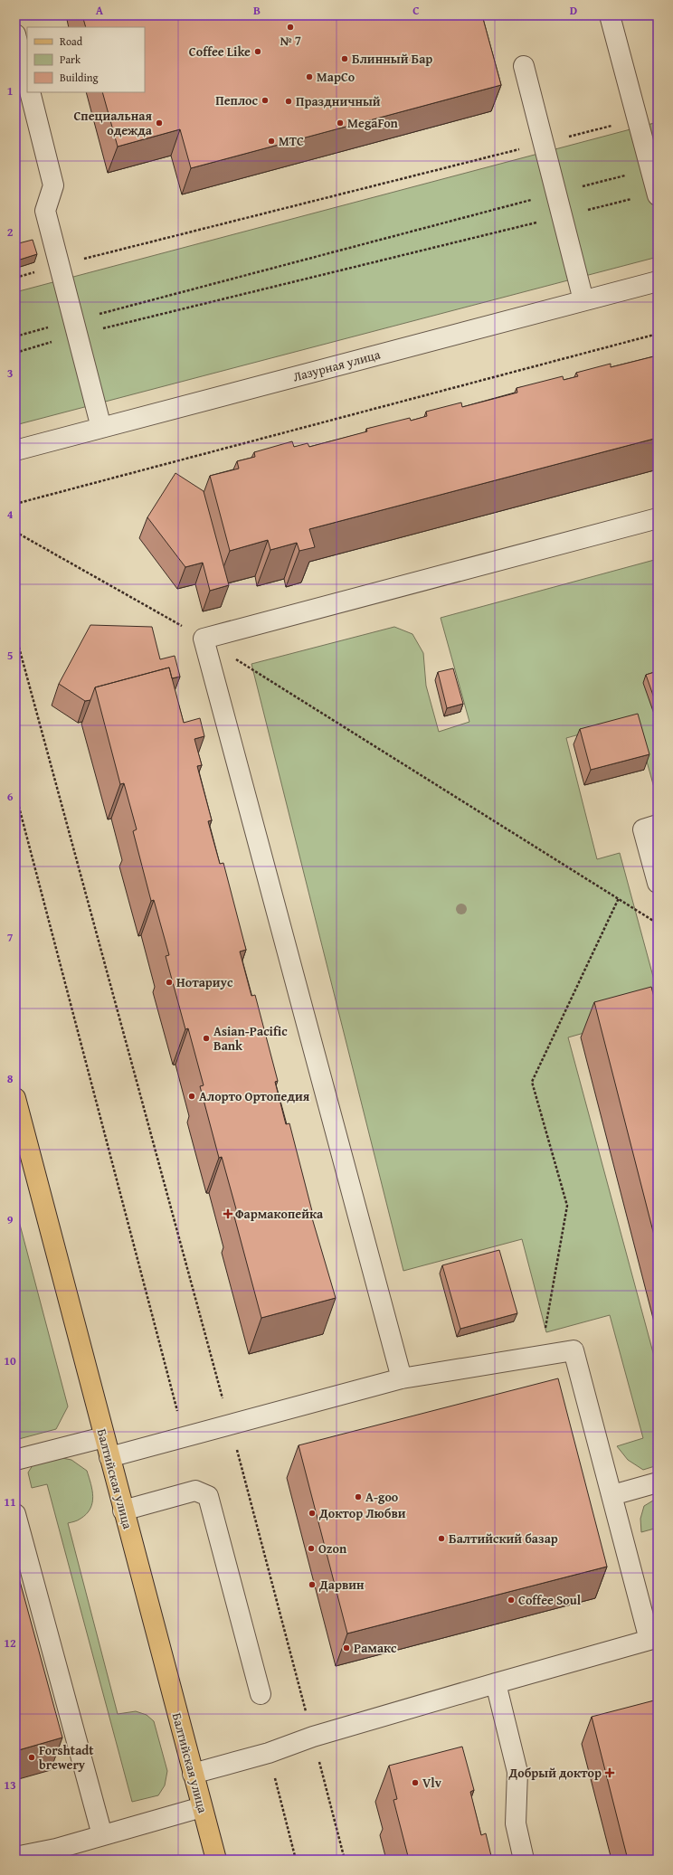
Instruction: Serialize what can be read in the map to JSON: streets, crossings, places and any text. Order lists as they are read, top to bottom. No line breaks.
{"streets":{"main road":["Балтийская улица"],"street":["Лазурная улица"]},"places":{"other":["№ 7","Coffee Like","Блинный Бар","МарСо","Пеплос","Праздничный","Специальная одежда","MegaFon","МТС","Нотариус","Asian-Pacific Bank","Алорто Ортопедия","A-goo","Доктор Любви","Балтийский базар","Ozon","Дарвин","Coffee Soul","Рамакс","Forshtadt brewery","Vlv"],"health":["Фармакопейка","Добрый доктор"]},"legend":["Road","Park","Building"],"grid":{"columns":["A","B","C","D"],"rows":["1","2","3","4","5","6","7","8","9","10","11","12","13"]}}
